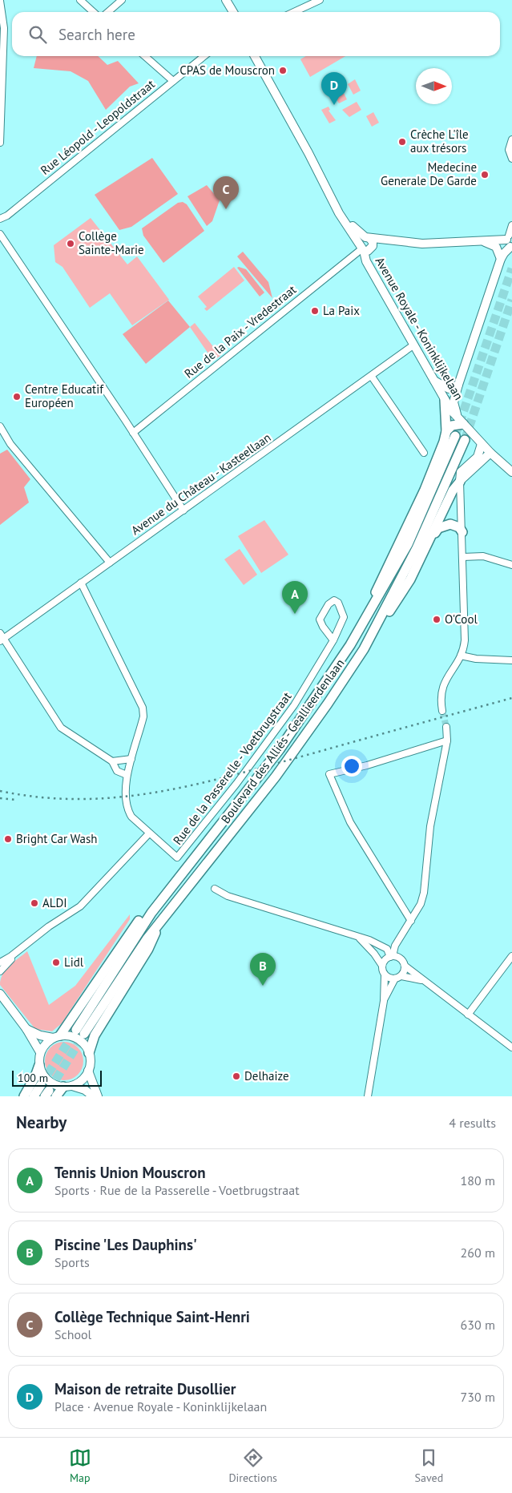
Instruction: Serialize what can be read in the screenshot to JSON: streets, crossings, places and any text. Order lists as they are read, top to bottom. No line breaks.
{"streets":{"highway":["Boulevard des Alliés - Geallieerdenlaan"],"main road":["Avenue Royale - Koninklijkelaan"],"street":["Rue Léopold - Leopoldstraat","Rue de la Paix - Vredestraat","Avenue du Château - Kasteellaan","Rue de la Passerelle - Voetbrugstraat"]},"crossings":[["Avenue Royale - Koninklijkelaan","Rue de la Paix - Vredestraat"],["Avenue Royale - Koninklijkelaan","Avenue du Château - Kasteellaan"],["Avenue du Château - Kasteellaan","Rue de la Passerelle - Voetbrugstraat"]],"places":["CPAS de Mouscron","Crèche L'île aux trésors","Medecine Generale De Garde","Collège Sainte-Marie","La Paix","Centre Educatif Européen","O'Cool","Bright Car Wash","ALDI","Lidl","Delhaize"],"scale_bar":"100 m","north":"right","page":{"search":"Search here","pins":["D","C","A","B"],"scale":"100 m","heading":["Nearby","4 results"],"list":[{"mark":"A","name":"Tennis Union Mouscron","note":"Sports · Rue de la Passerelle - Voetbrugstraat","value":"180 m"},{"mark":"B","name":"Piscine 'Les Dauphins'","note":"Sports","value":"260 m"},{"mark":"C","name":"Collège Technique Saint-Henri","note":"School","value":"630 m"},{"mark":"D","name":"Maison de retraite Dusollier","note":"Place · Avenue Royale - Koninklijkelaan","value":"730 m"}],"nav":["Map","Directions","Saved"]}}
